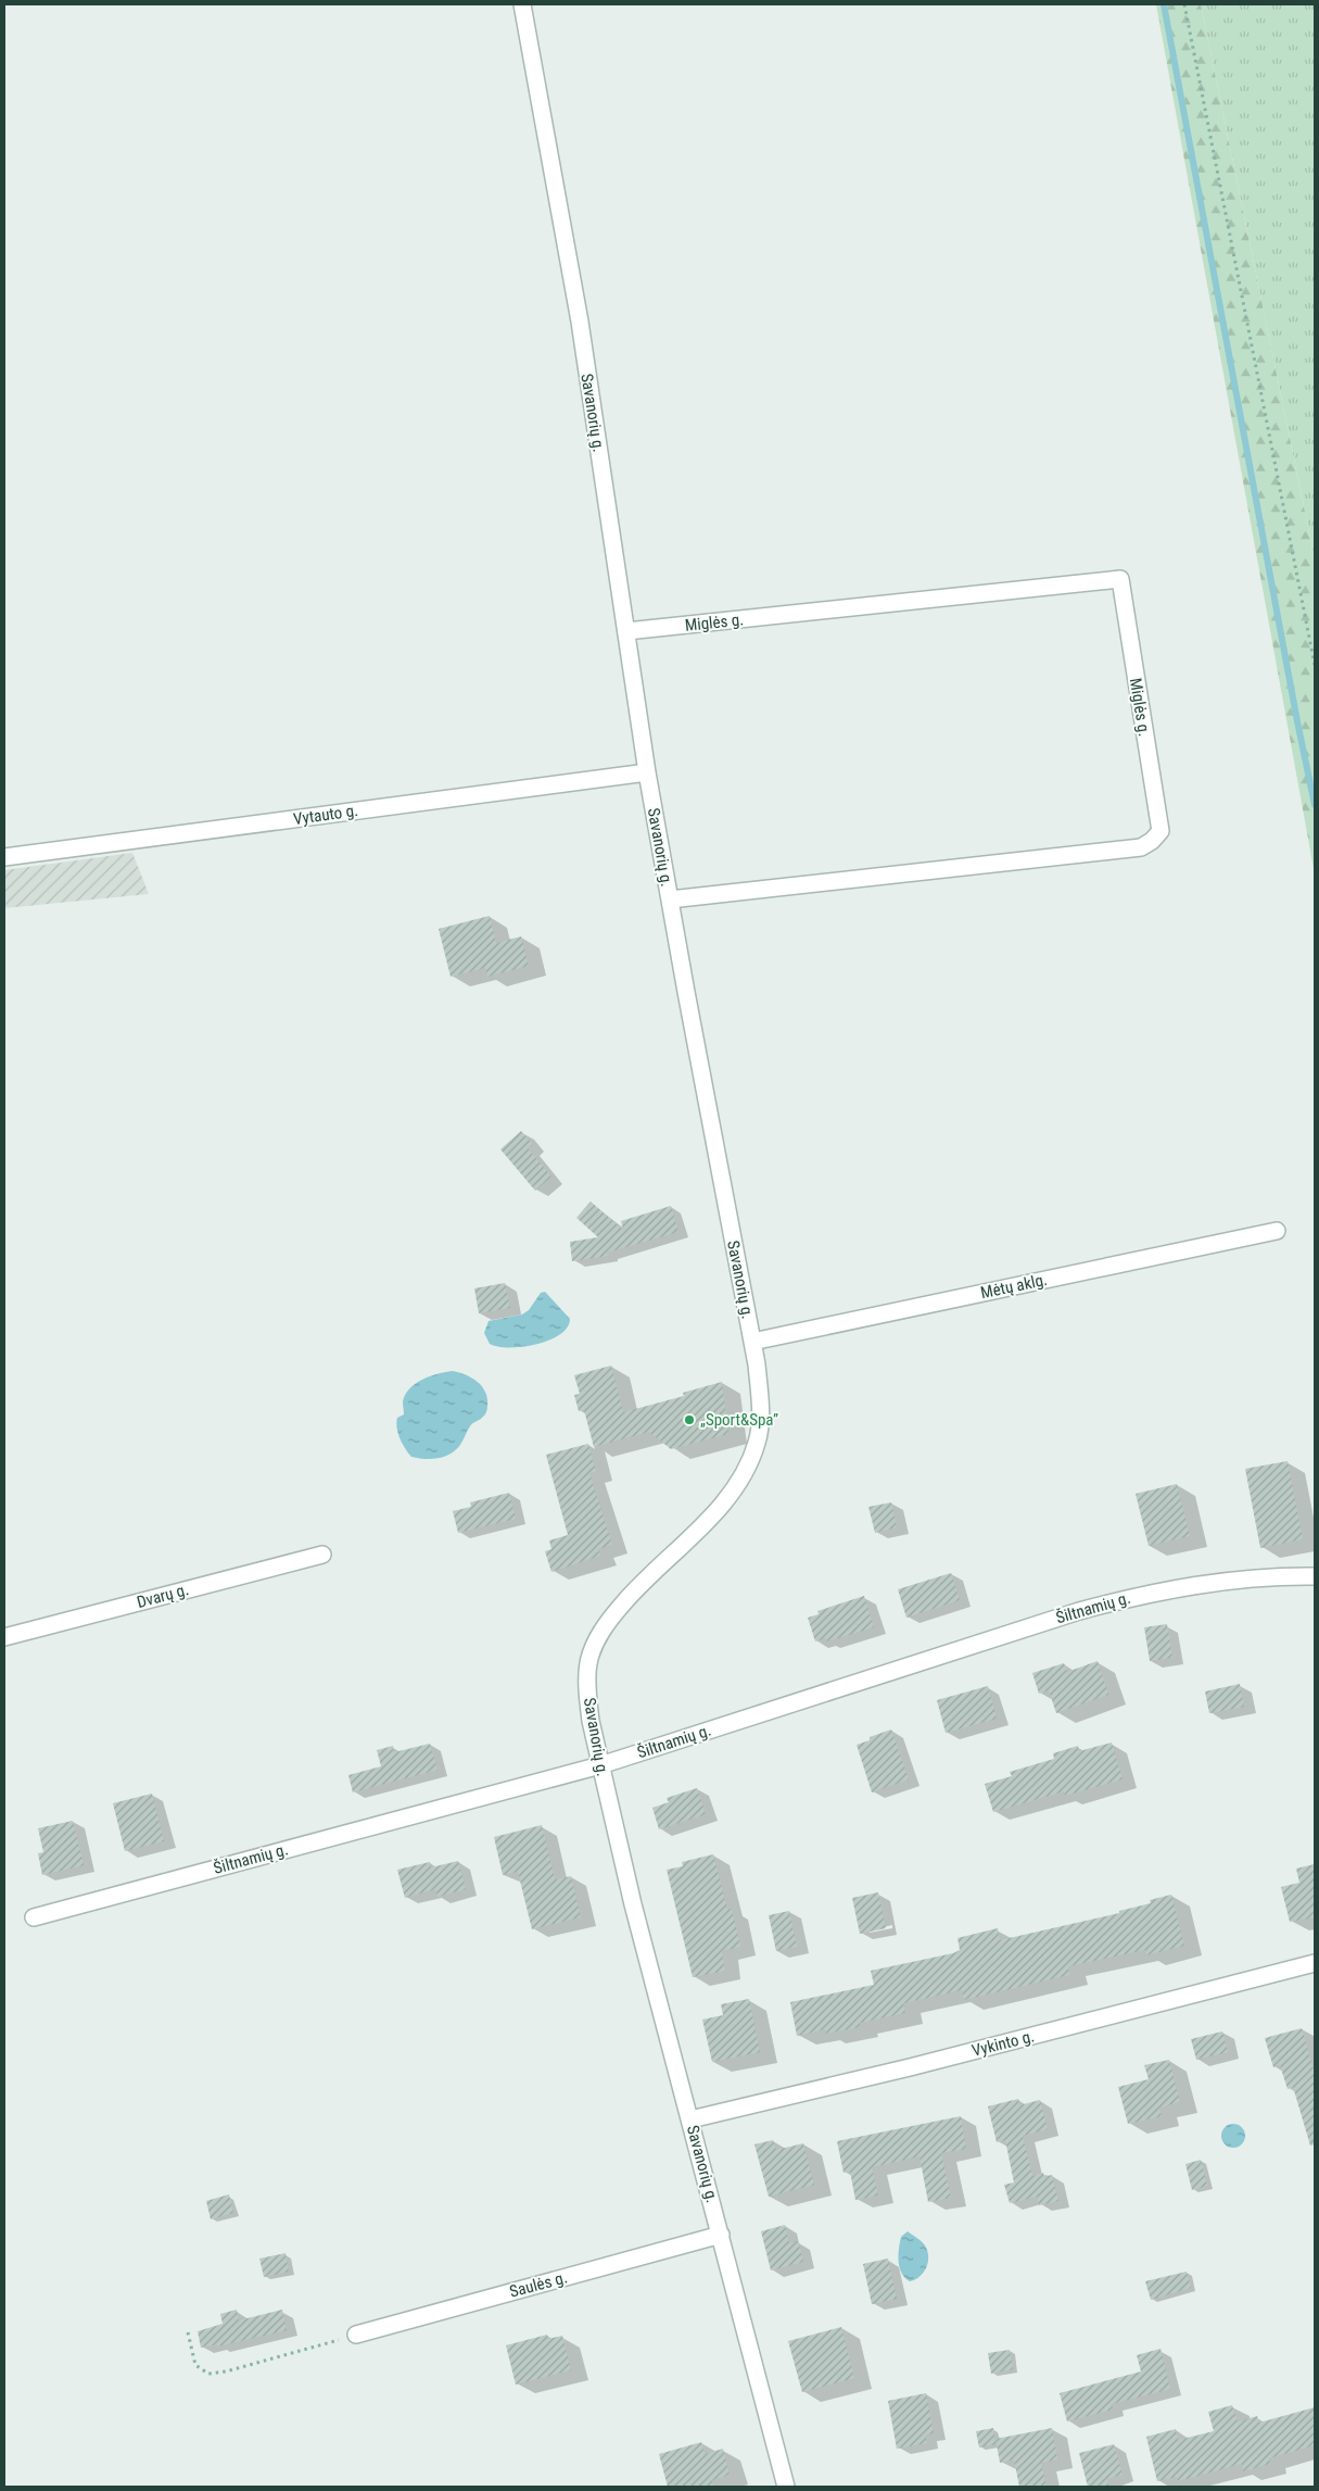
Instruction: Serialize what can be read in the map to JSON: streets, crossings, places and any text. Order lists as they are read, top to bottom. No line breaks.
{"streets":{"street":["Savanorių g.","Miglės g.","Vytauto g.","Mėtų aklg.","Dvarų g.","Šiltnamių g.","Vykinto g.","Saulės g."]},"crossings":[["Savanorių g.","Miglės g."],["Savanorių g.","Vytauto g."],["Savanorių g.","Mėtų aklg."],["Savanorių g.","Šiltnamių g."],["Savanorių g.","Vykinto g."],["Savanorių g.","Saulės g."]],"places":["„Sport&Spa”"]}
